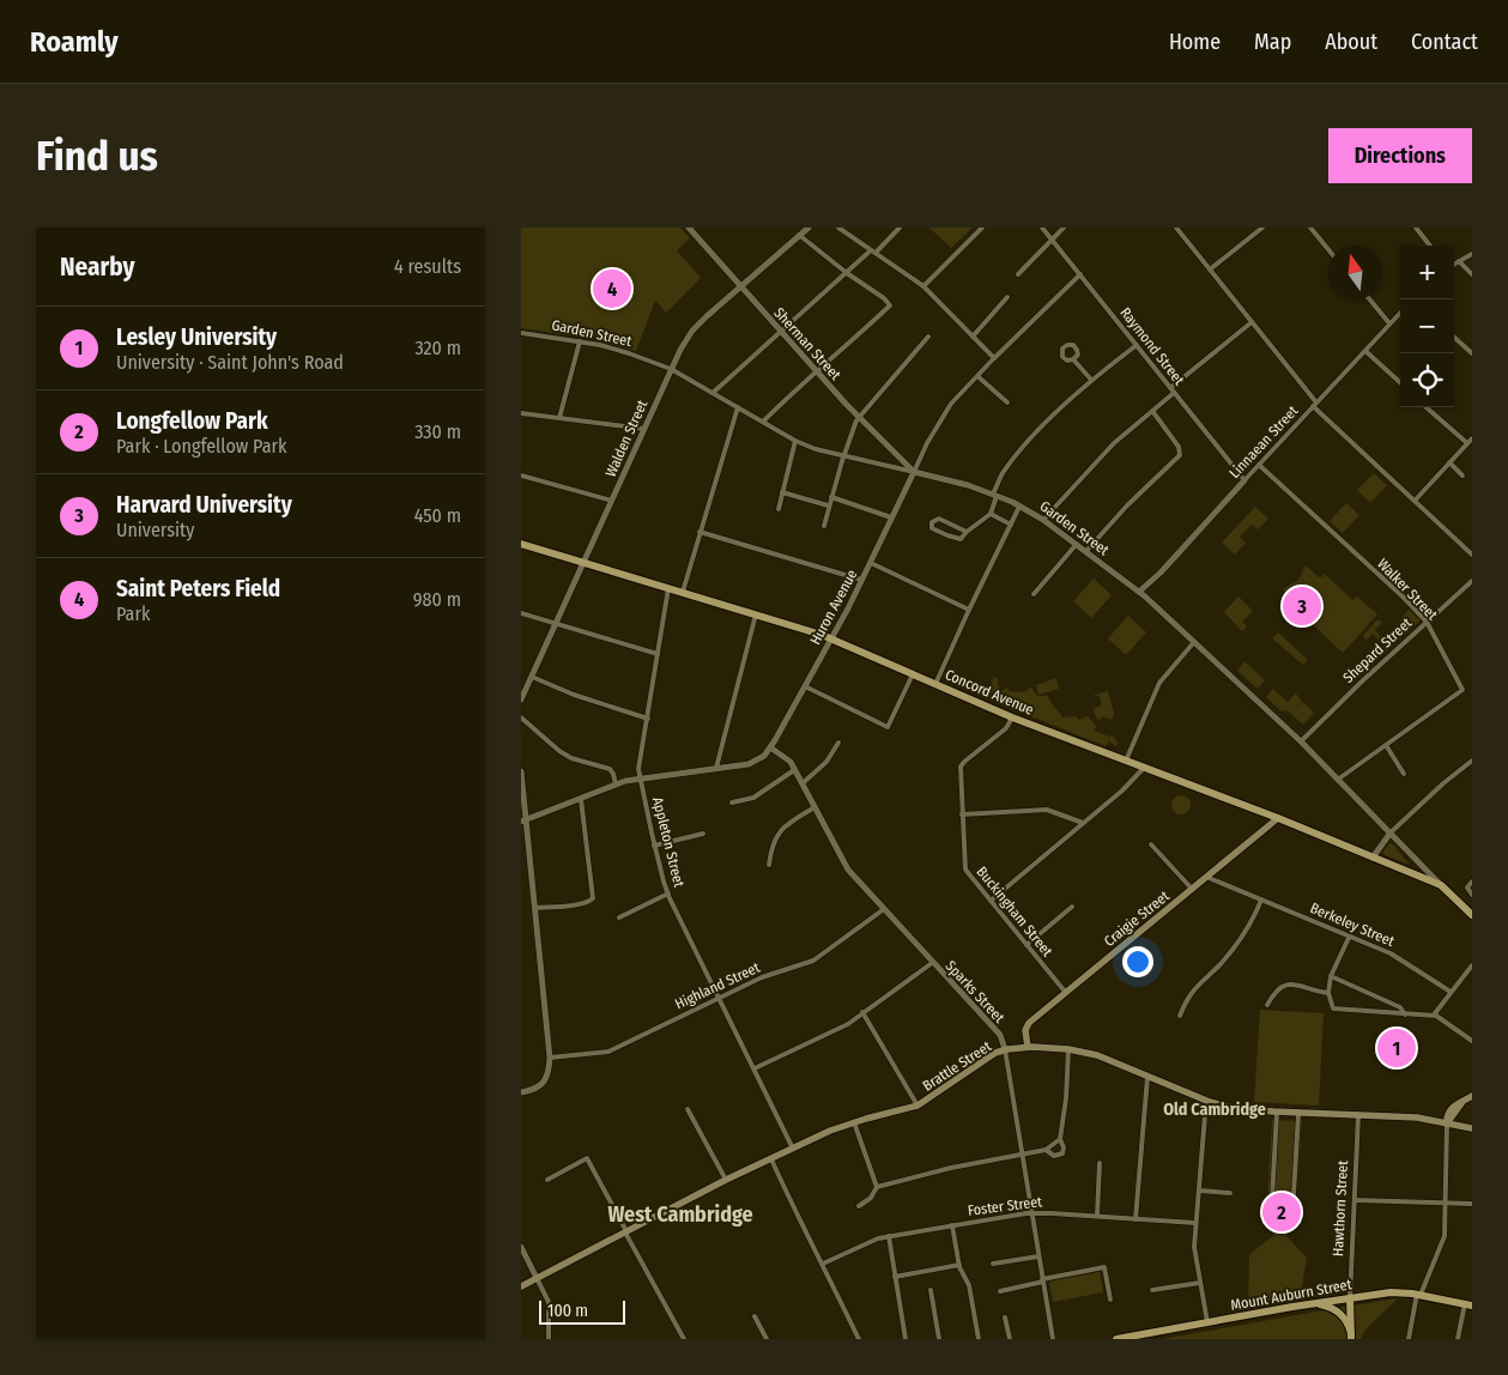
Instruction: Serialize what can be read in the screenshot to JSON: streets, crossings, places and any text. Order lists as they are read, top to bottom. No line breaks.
{"streets":{"main road":["Garden Street","Concord Avenue","Craigie Street","Brattle Street","Hawthorn Street","Mount Auburn Street"],"street":["Sherman Street","Raymond Street","Walden Street","Linnaean Street","Walker Street","Huron Avenue","Shepard Street","Appleton Street","Buckingham Street","Berkeley Street","Highland Street","Sparks Street","Foster Street"]},"crossings":[["Garden Street","Sherman Street"],["Garden Street","Walden Street"],["Garden Street","Linnaean Street"],["Garden Street","Walker Street"],["Garden Street","Huron Avenue"],["Garden Street","Shepard Street"],["Garden Street","Concord Avenue"],["Sherman Street","Walden Street"],["Sherman Street","Huron Avenue"],["Raymond Street","Linnaean Street"],["Raymond Street","Huron Avenue"],["Walden Street","Concord Avenue"],["Linnaean Street","Walker Street"],["Walker Street","Shepard Street"],["Huron Avenue","Concord Avenue"],["Huron Avenue","Appleton Street"],["Huron Avenue","Sparks Street"],["Concord Avenue","Appleton Street"],["Concord Avenue","Buckingham Street"],["Concord Avenue","Craigie Street"],["Appleton Street","Highland Street"],["Appleton Street","Brattle Street"],["Buckingham Street","Craigie Street"],["Craigie Street","Berkeley Street"],["Craigie Street","Brattle Street"],["Highland Street","Sparks Street"],["Sparks Street","Brattle Street"],["Sparks Street","Foster Street"],["Brattle Street","Hawthorn Street"],["Hawthorn Street","Mount Auburn Street"]],"districts":["Old Cambridge","West Cambridge"],"scale_bar":"100 m","north":"top","page":{"header":"Roamly","nav":["Home","Map","About","Contact"],"buttons":"Directions","title":"Find us","heading":["Nearby","4 results"],"map_buttons":["+","−"],"pins":["4","3","1","2"],"list":[{"mark":"1","name":"Lesley University","note":"University · Saint John's Road","value":"320 m"},{"mark":"2","name":"Longfellow Park","note":"Park · Longfellow Park","value":"330 m"},{"mark":"3","name":"Harvard University","note":"University","value":"450 m"},{"mark":"4","name":"Saint Peters Field","note":"Park","value":"980 m"}],"scale":"100 m"}}
